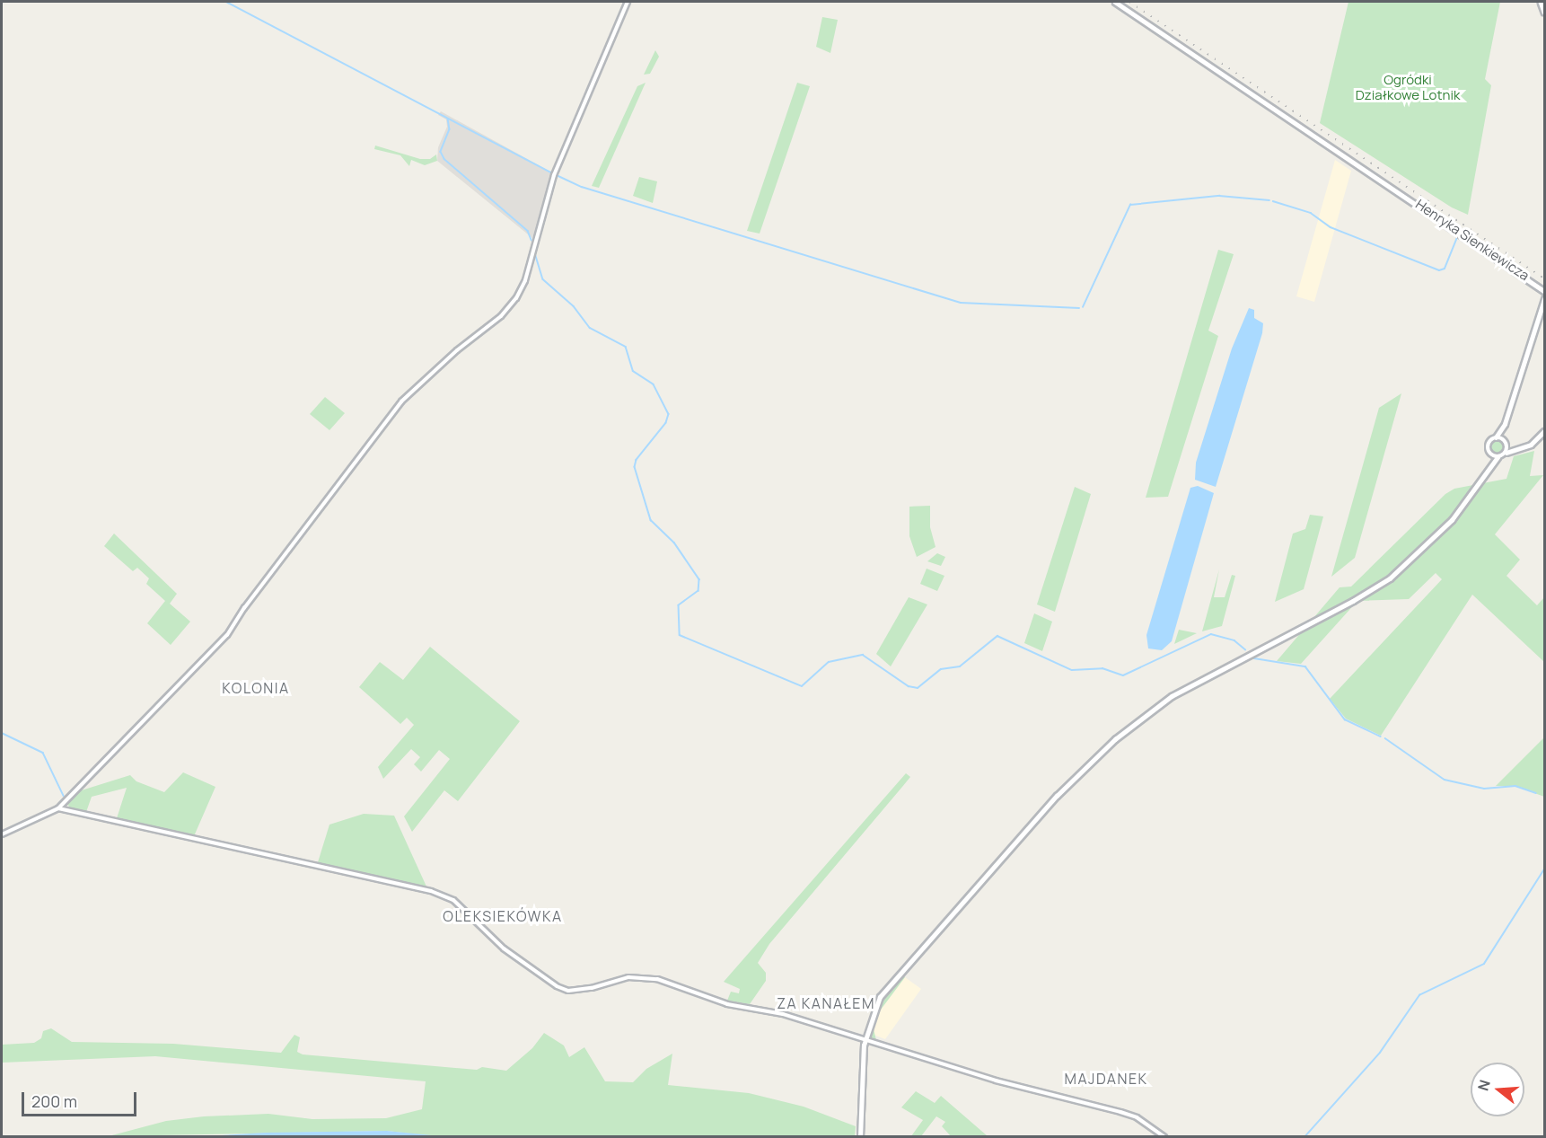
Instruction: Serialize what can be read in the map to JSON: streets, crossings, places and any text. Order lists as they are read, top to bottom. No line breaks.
{"streets":{"main road":["Henryka Sienkiewicza"]},"districts":["KOLONIA","OLEKSIEKÓWKA","ZA KANAŁEM","MAJDANEK"],"parks":["Ogródki Działkowe Lotnik"],"scale_bar":"200 m","north":"left"}
